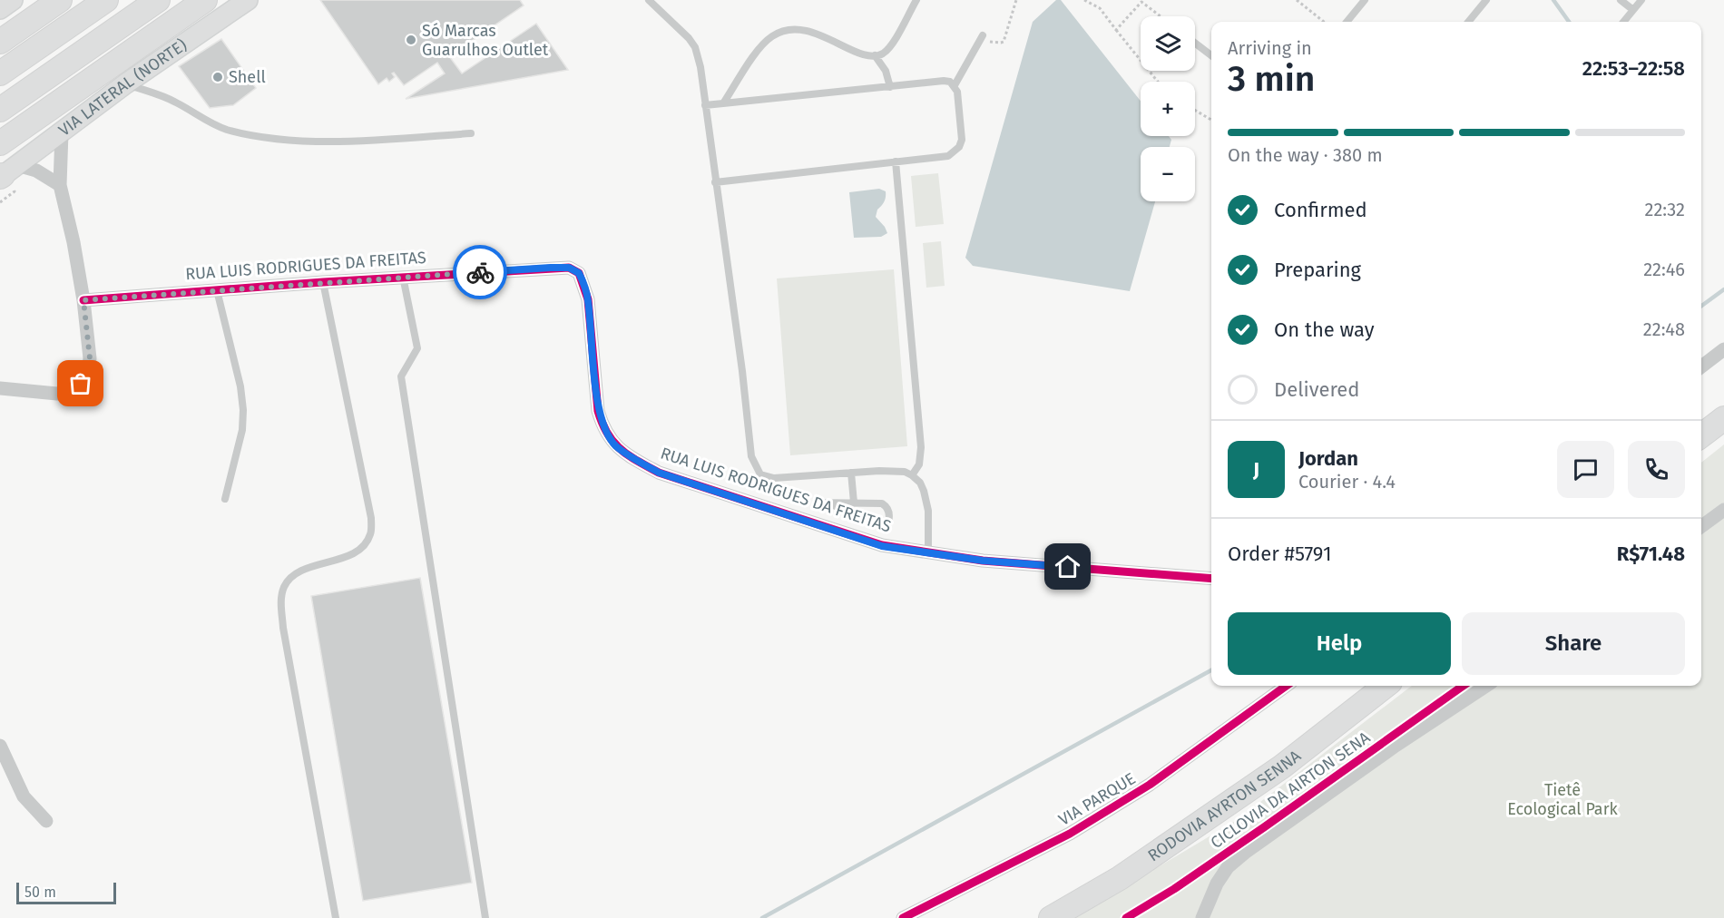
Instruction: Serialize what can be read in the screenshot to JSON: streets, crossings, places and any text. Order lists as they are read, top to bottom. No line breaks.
{"streets":{"highway":["RODOVIA AYRTON SENNA"],"main road":["VIA LATERAL (NORTE)"],"street":["RUA LUIS RODRIGUES DA FREITAS","VIA PARQUE"],"cycle path":["CICLOVIA DA AIRTON SENA"]},"parks":["Tietê Ecological Park"],"places":["Só Marcas Guarulhos Outlet","Shell"],"scale_bar":"50 m","page":{"map_buttons":["+","−"],"heading":["3 min","Arriving in","22:53–22:58"],"panel":["Jordan","Courier · 4.4","Order #5791","R$71.48"],"bar":"On the way · 380 m","list":[["Confirmed","22:32"],["Preparing","22:46"],["On the way","22:48"],"Delivered"],"round":"J","buttons":["Help","Share"],"scale":"50 m"}}
